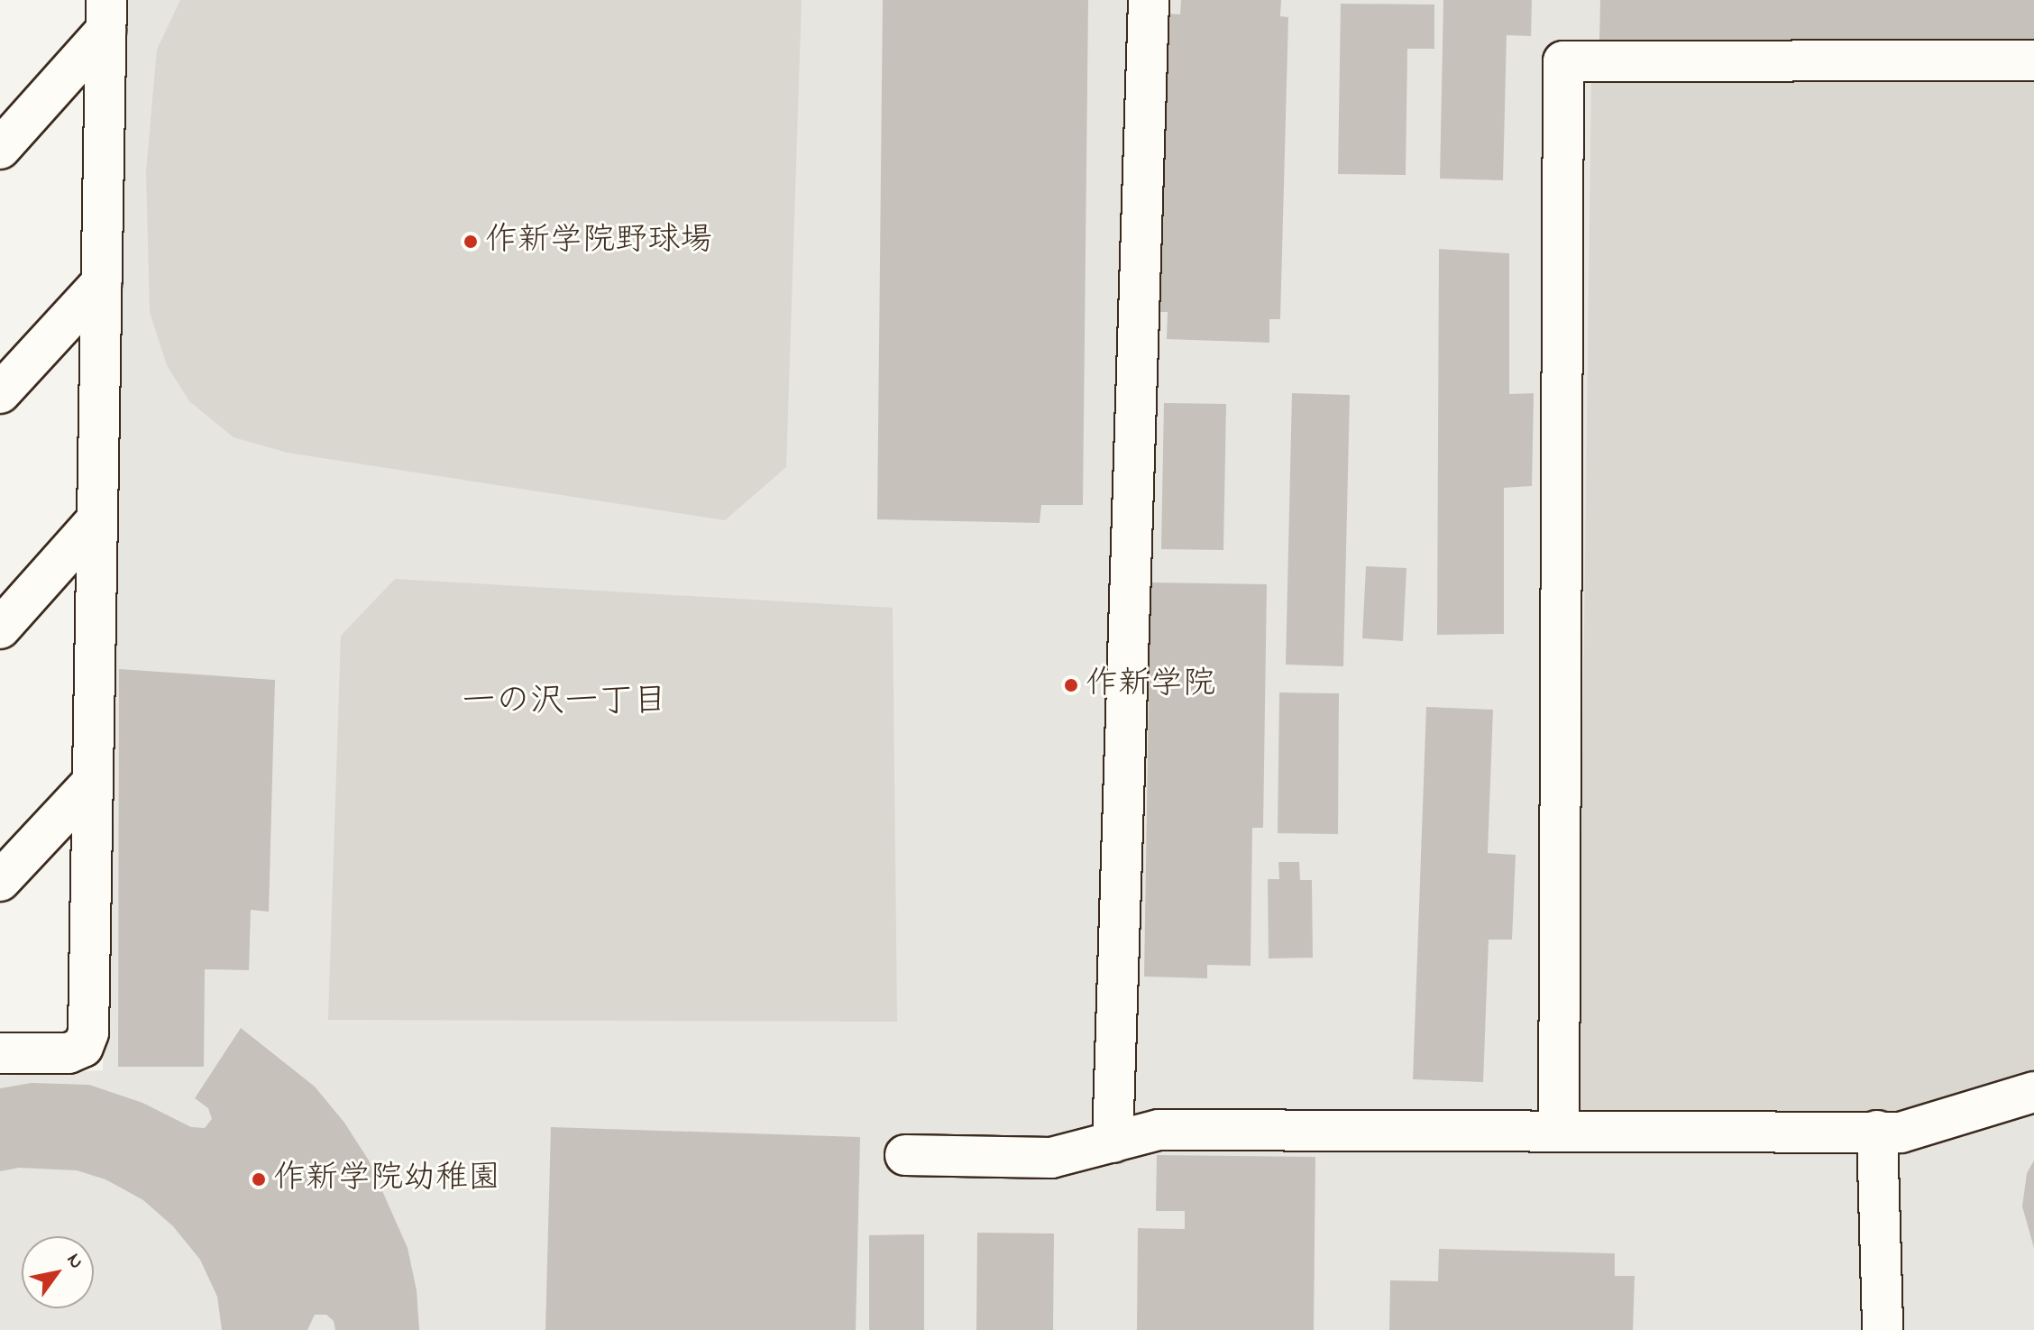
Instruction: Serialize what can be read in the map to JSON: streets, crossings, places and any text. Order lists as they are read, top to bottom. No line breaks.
{"districts":["一の沢一丁目"],"places":["作新学院野球場","作新学院","作新学院幼稚園"],"north":"top right"}
